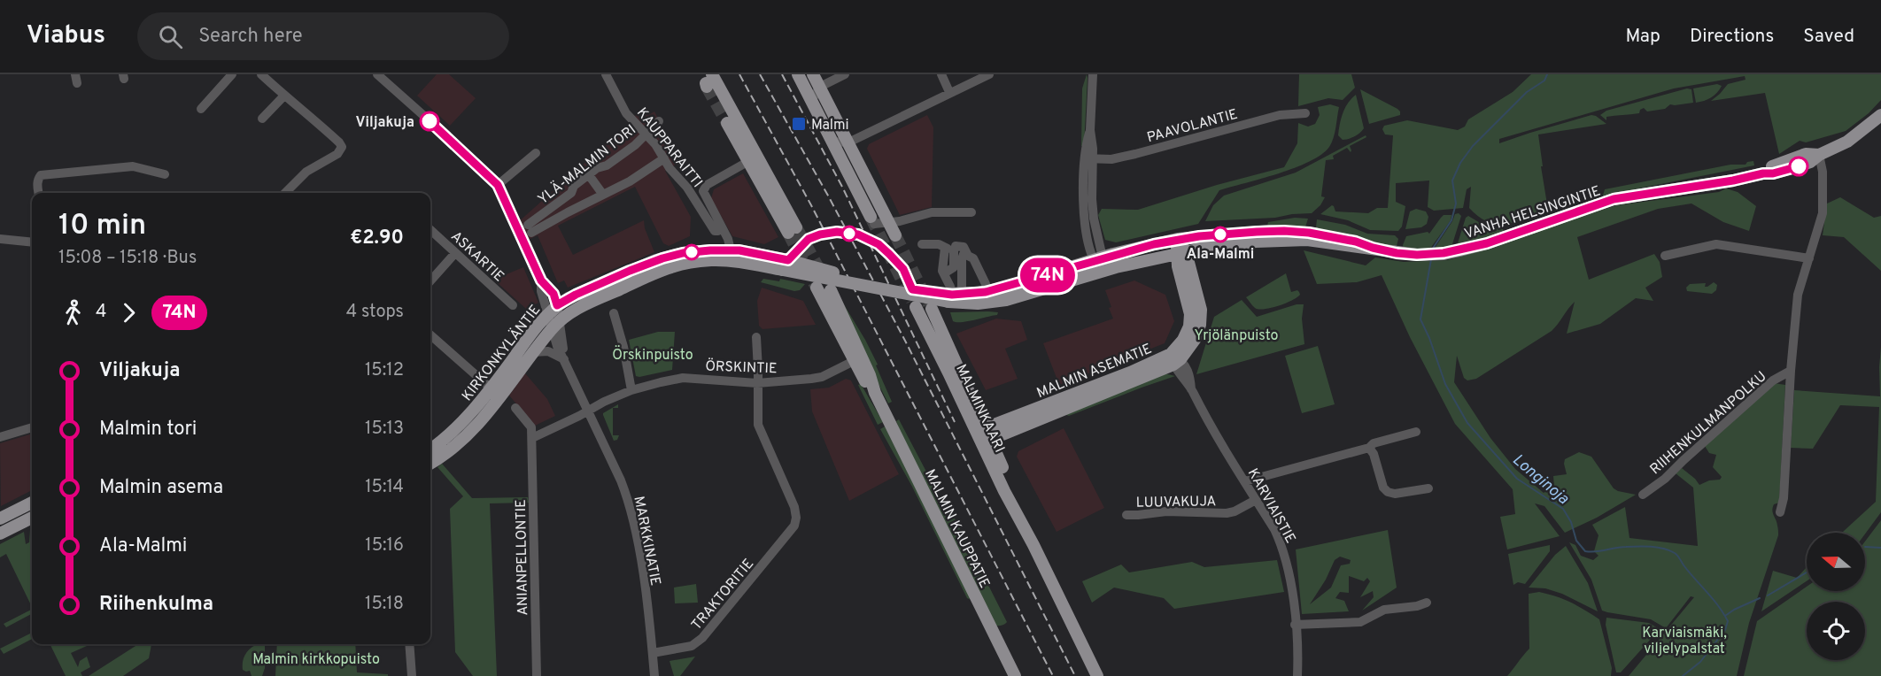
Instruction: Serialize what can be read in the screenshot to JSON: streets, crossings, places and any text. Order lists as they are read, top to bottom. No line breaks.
{"streets":{"main road":["VANHA HELSINGINTIE","KIRKONKYLÄNTIE","MALMIN ASEMATIE","MALMINKAARI","MALMIN KAUPPATIE"],"street":["PAAVOLANTIE","KAUPPARAITTI","YLÄ-MALMIN TORI","ASKARTIE","ÖRSKINTIE","RIIHENKULMANPOLKU","LUUVAKUJA","KARVIAISTIE","MARKKINATIE","ANIANPELLONTIE","TRAKTORITIE"]},"crossings":[["KAUPPARAITTI","YLÄ-MALMIN TORI"],["VANHA HELSINGINTIE","KIRKONKYLÄNTIE"],["VANHA HELSINGINTIE","MALMIN ASEMATIE"],["KIRKONKYLÄNTIE","MARKKINATIE"],["ÖRSKINTIE","MALMIN KAUPPATIE"],["ÖRSKINTIE","MARKKINATIE"],["ÖRSKINTIE","ANIANPELLONTIE"],["ÖRSKINTIE","TRAKTORITIE"],["MALMIN ASEMATIE","MALMINKAARI"],["MALMIN ASEMATIE","KARVIAISTIE"],["LUUVAKUJA","KARVIAISTIE"],["MARKKINATIE","TRAKTORITIE"]],"water":["Longinoja"],"parks":["Yrjölänpuisto","Örskinpuisto","Karviaismäki, viljelypalstat","Malmin kirkkopuisto"],"places":{"other":["Viljakuja","Ala-Malmi"],"transit":["Malmi"]},"lines":["bus line 74N"],"north":"left","page":{"header":"Viabus","search":"Search here","nav":["Map","Directions","Saved"],"on_map":"74N","heading":["10 min","15:08 – 15:18 · Bus","€2.90"],"legs":["4","74N","4 stops"],"list":[{"name":"Viljakuja","value":"15:12"},{"name":"Malmin tori","value":"15:13"},{"name":"Malmin asema","value":"15:14"},{"name":"Ala-Malmi","value":"15:16"},{"name":"Riihenkulma","value":"15:18"}]}}
